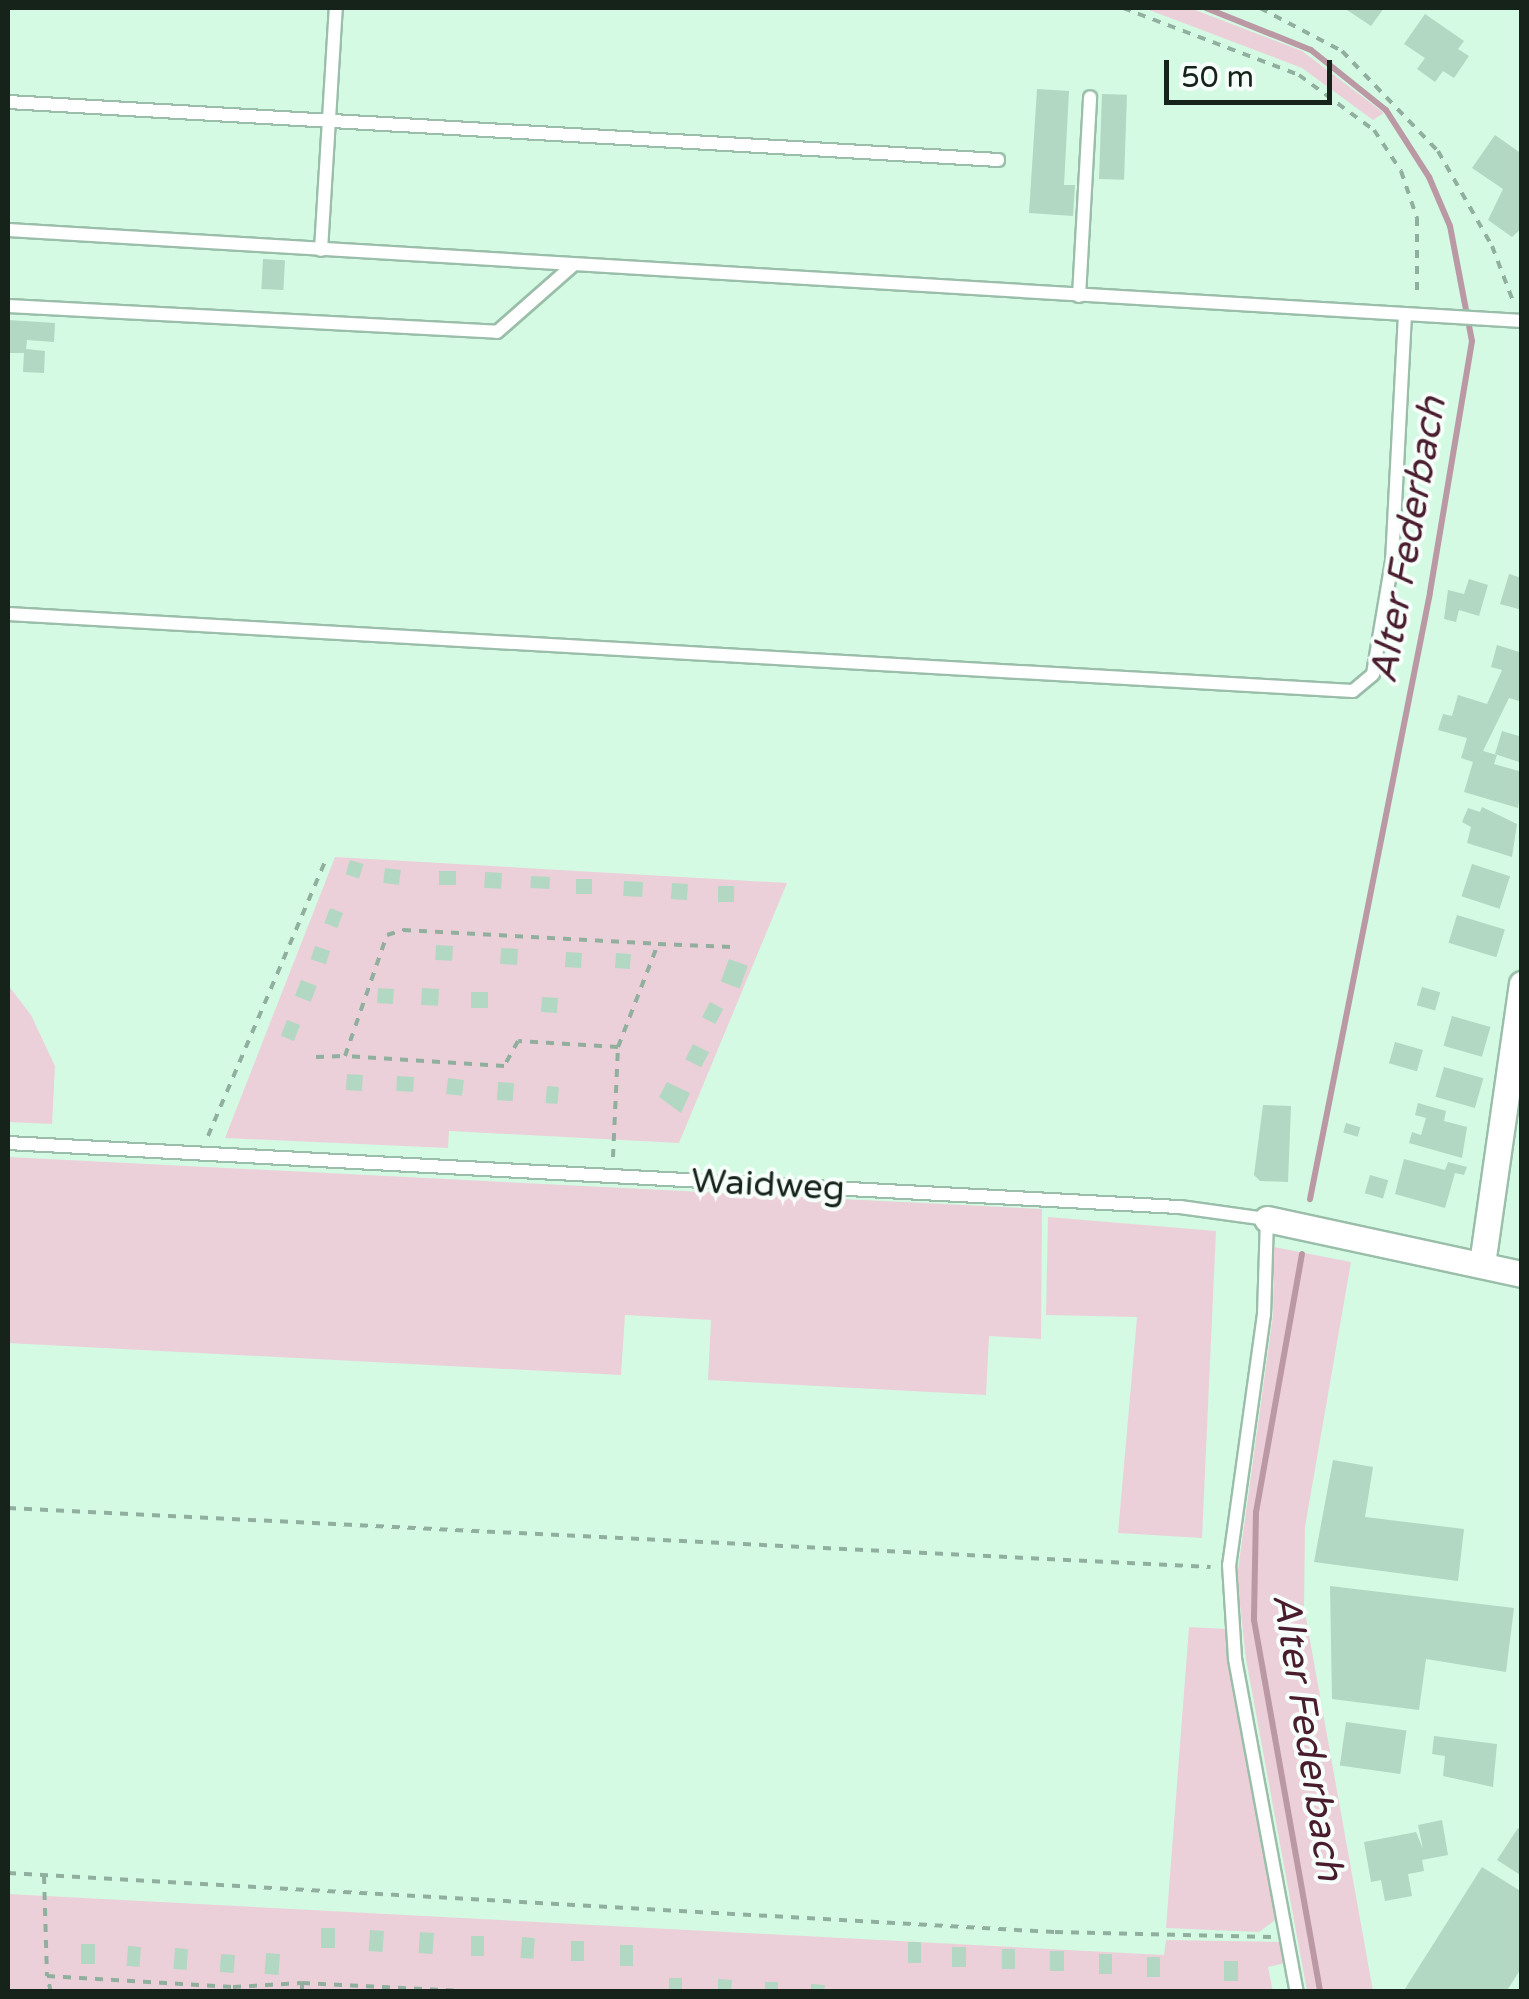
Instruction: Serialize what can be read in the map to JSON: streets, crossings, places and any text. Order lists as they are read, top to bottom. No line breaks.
{"streets":{"street":["Waidweg"]},"water":["Alter Federbach"],"scale_bar":"50 m"}
